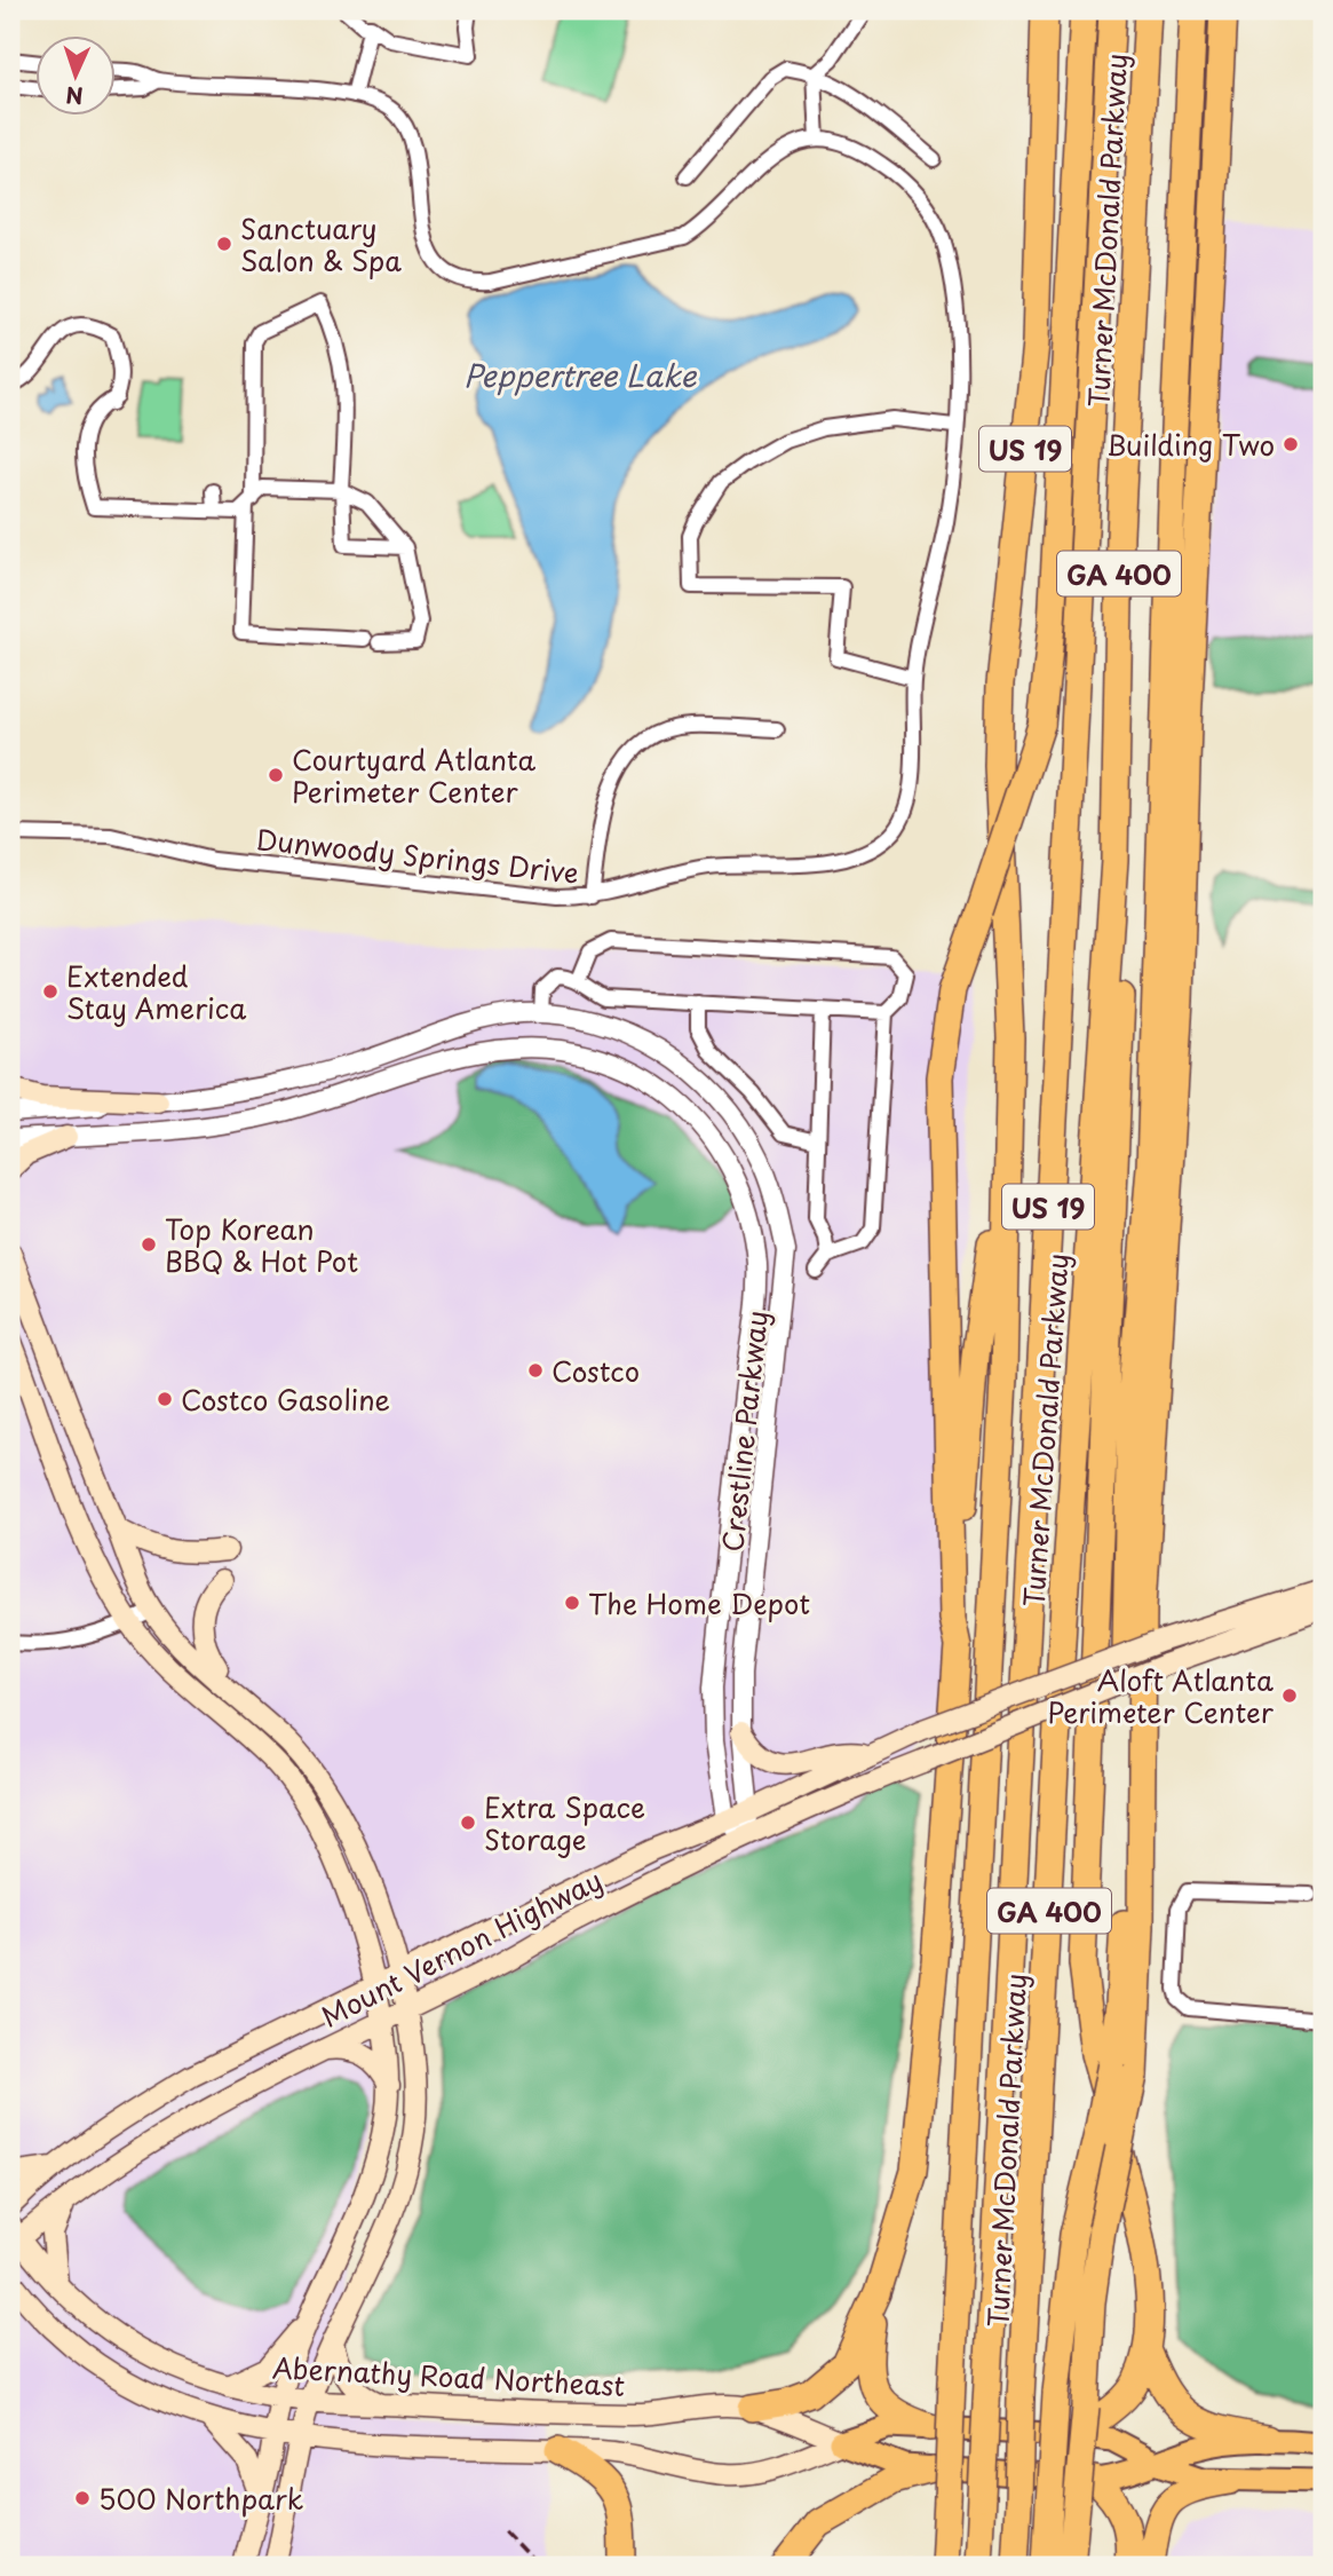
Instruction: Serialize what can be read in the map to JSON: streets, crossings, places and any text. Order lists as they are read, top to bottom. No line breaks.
{"streets":{"highway":["Turner McDonald Parkway","US 19","GA 400"],"main road":["Mount Vernon Highway","Abernathy Road Northeast"],"street":["Dunwoody Springs Drive","Crestline Parkway"]},"crossings":[["Crestline Parkway","Mount Vernon Highway"],["Mount Vernon Highway","Abernathy Road Northeast"]],"water":["Peppertree Lake"],"places":["Sanctuary Salon & Spa","Building Two","Courtyard Atlanta Perimeter Center","Extended Stay America","Top Korean BBQ & Hot Pot","Costco","Costco Gasoline","The Home Depot","Aloft Atlanta Perimeter Center","Extra Space Storage","500 Northpark"],"north":"bottom"}
